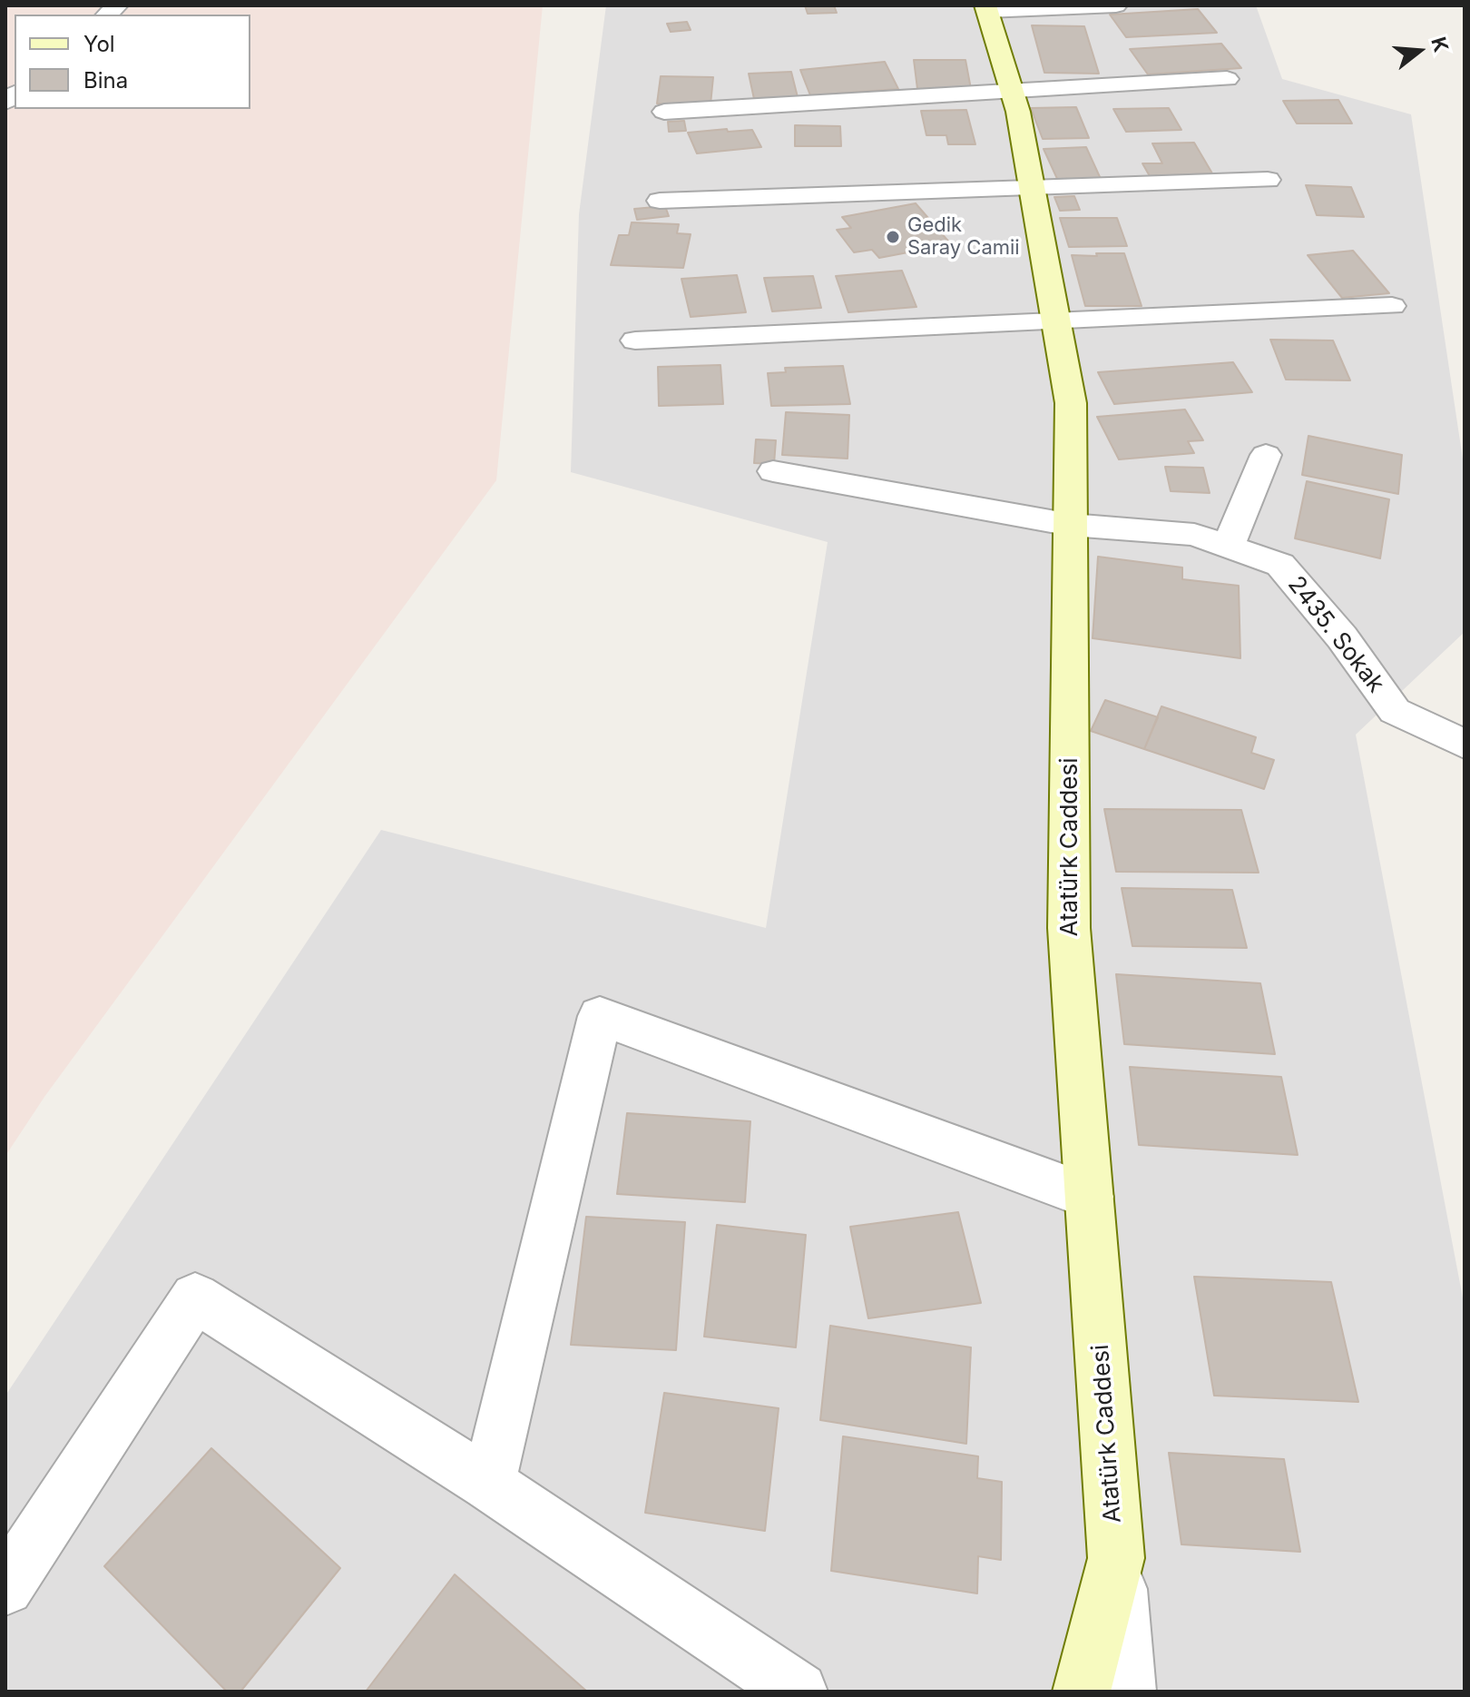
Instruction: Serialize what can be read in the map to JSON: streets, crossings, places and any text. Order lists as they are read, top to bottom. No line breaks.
{"streets":{"street":["2435. Sokak","Atatürk Caddesi"]},"crossings":[["2435. Sokak","Atatürk Caddesi"]],"places":["Gedik Saray Camii"],"legend":["Yol","Bina"],"north":"right"}
